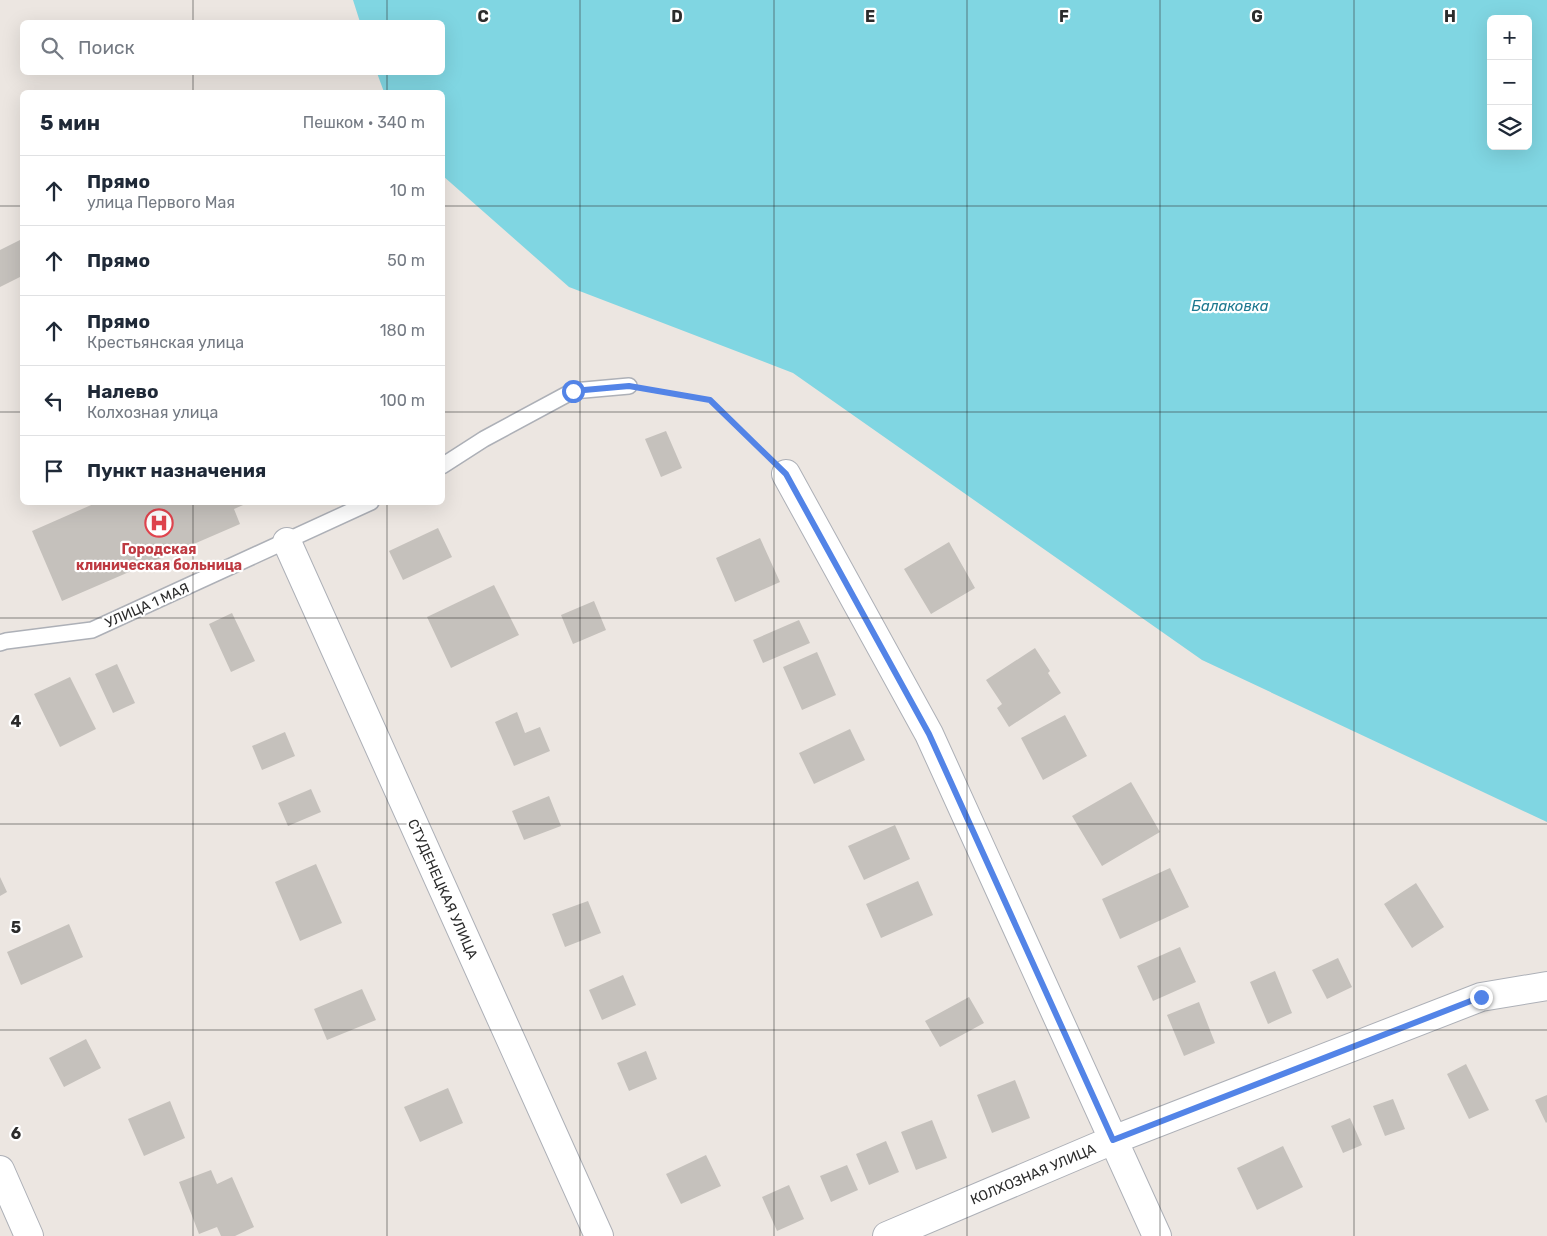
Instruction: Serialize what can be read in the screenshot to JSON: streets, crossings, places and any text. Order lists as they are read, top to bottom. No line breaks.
{"streets":{"street":["СТУДЕНЕЦКАЯ УЛИЦА","КОЛХОЗНАЯ УЛИЦА"],"lane":["УЛИЦА 1 МАЯ"]},"crossings":[["УЛИЦА 1 МАЯ","СТУДЕНЕЦКАЯ УЛИЦА"]],"water":["Балаковка"],"places":{"hospital":["Городская клиническая больница"]},"page":{"map_buttons":["+","−"],"search":"Поиск","heading":["5 мин","Пешком · 340 m"],"list":[["Прямо","улица Первого Мая","10 m"],["Прямо","50 m"],["Прямо","Крестьянская улица","180 m"],["Налево","Колхозная улица","100 m"],"Пункт назначения"]},"grid":{"columns":["C","D","E","F","G","H"],"rows":["4","5","6"]}}
